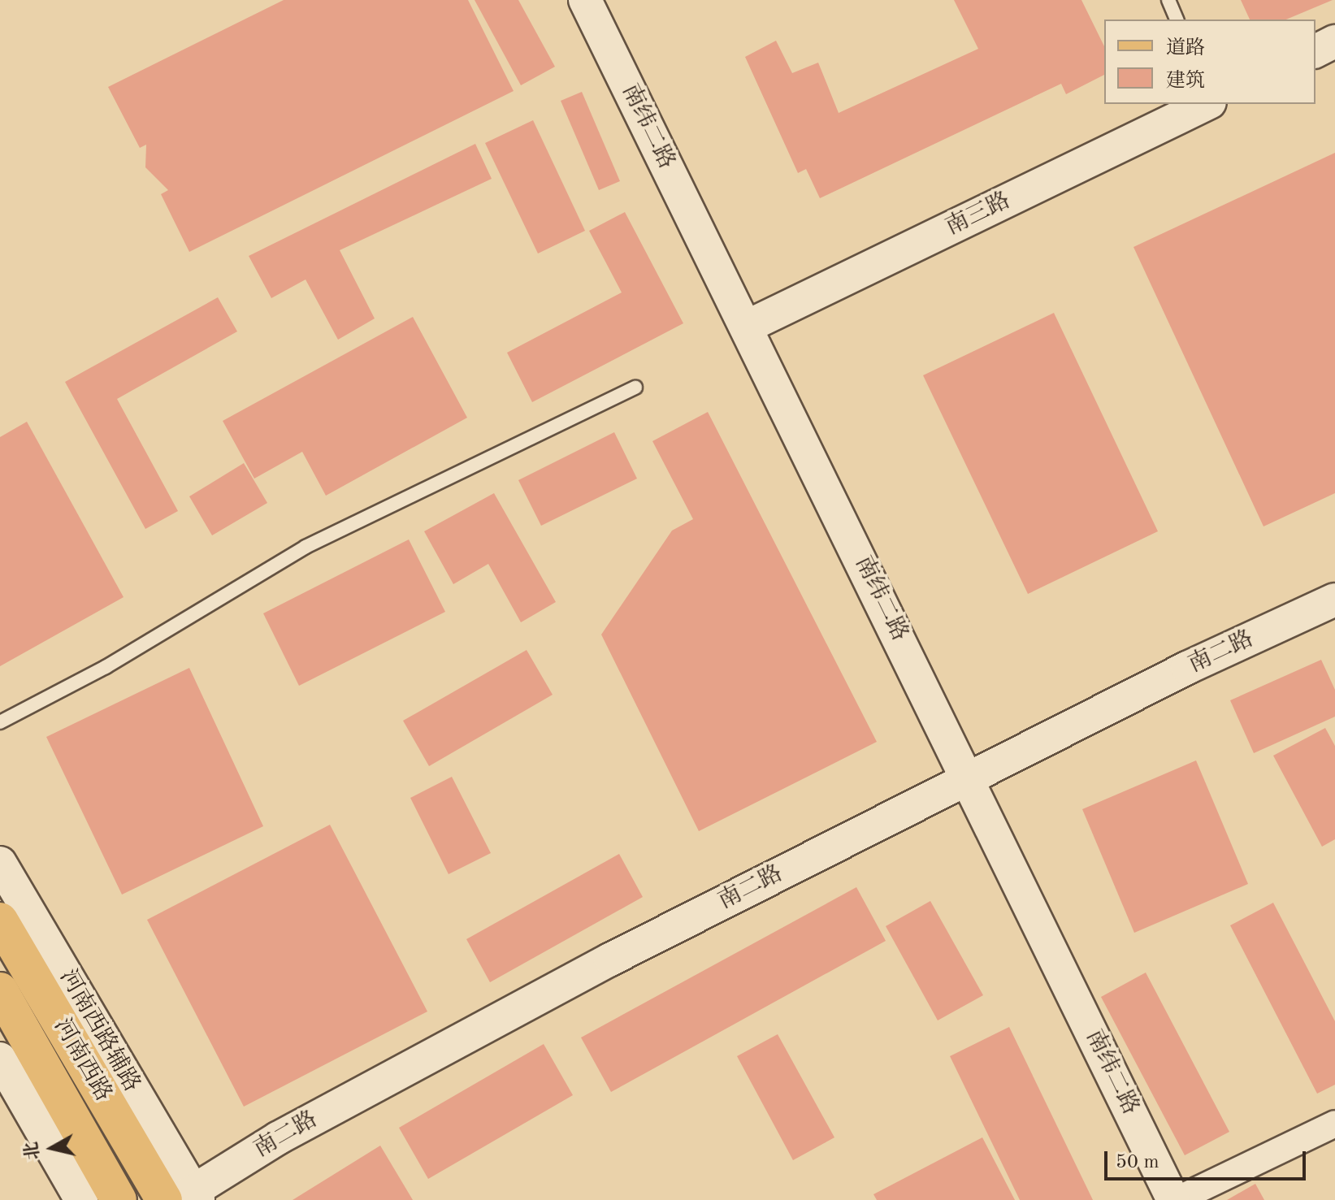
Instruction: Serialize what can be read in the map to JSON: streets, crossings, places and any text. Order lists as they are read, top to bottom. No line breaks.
{"streets":{"main road":["河南西路"],"street":["南纬二路","南三路","南二路","河南西路辅路"]},"crossings":[["南纬二路","南三路"],["南纬二路","南二路"],["南二路","河南西路辅路"],["南二路","河南西路"],["河南西路辅路","河南西路"]],"legend":["道路","建筑"],"scale_bar":"50 m","north":"left"}
